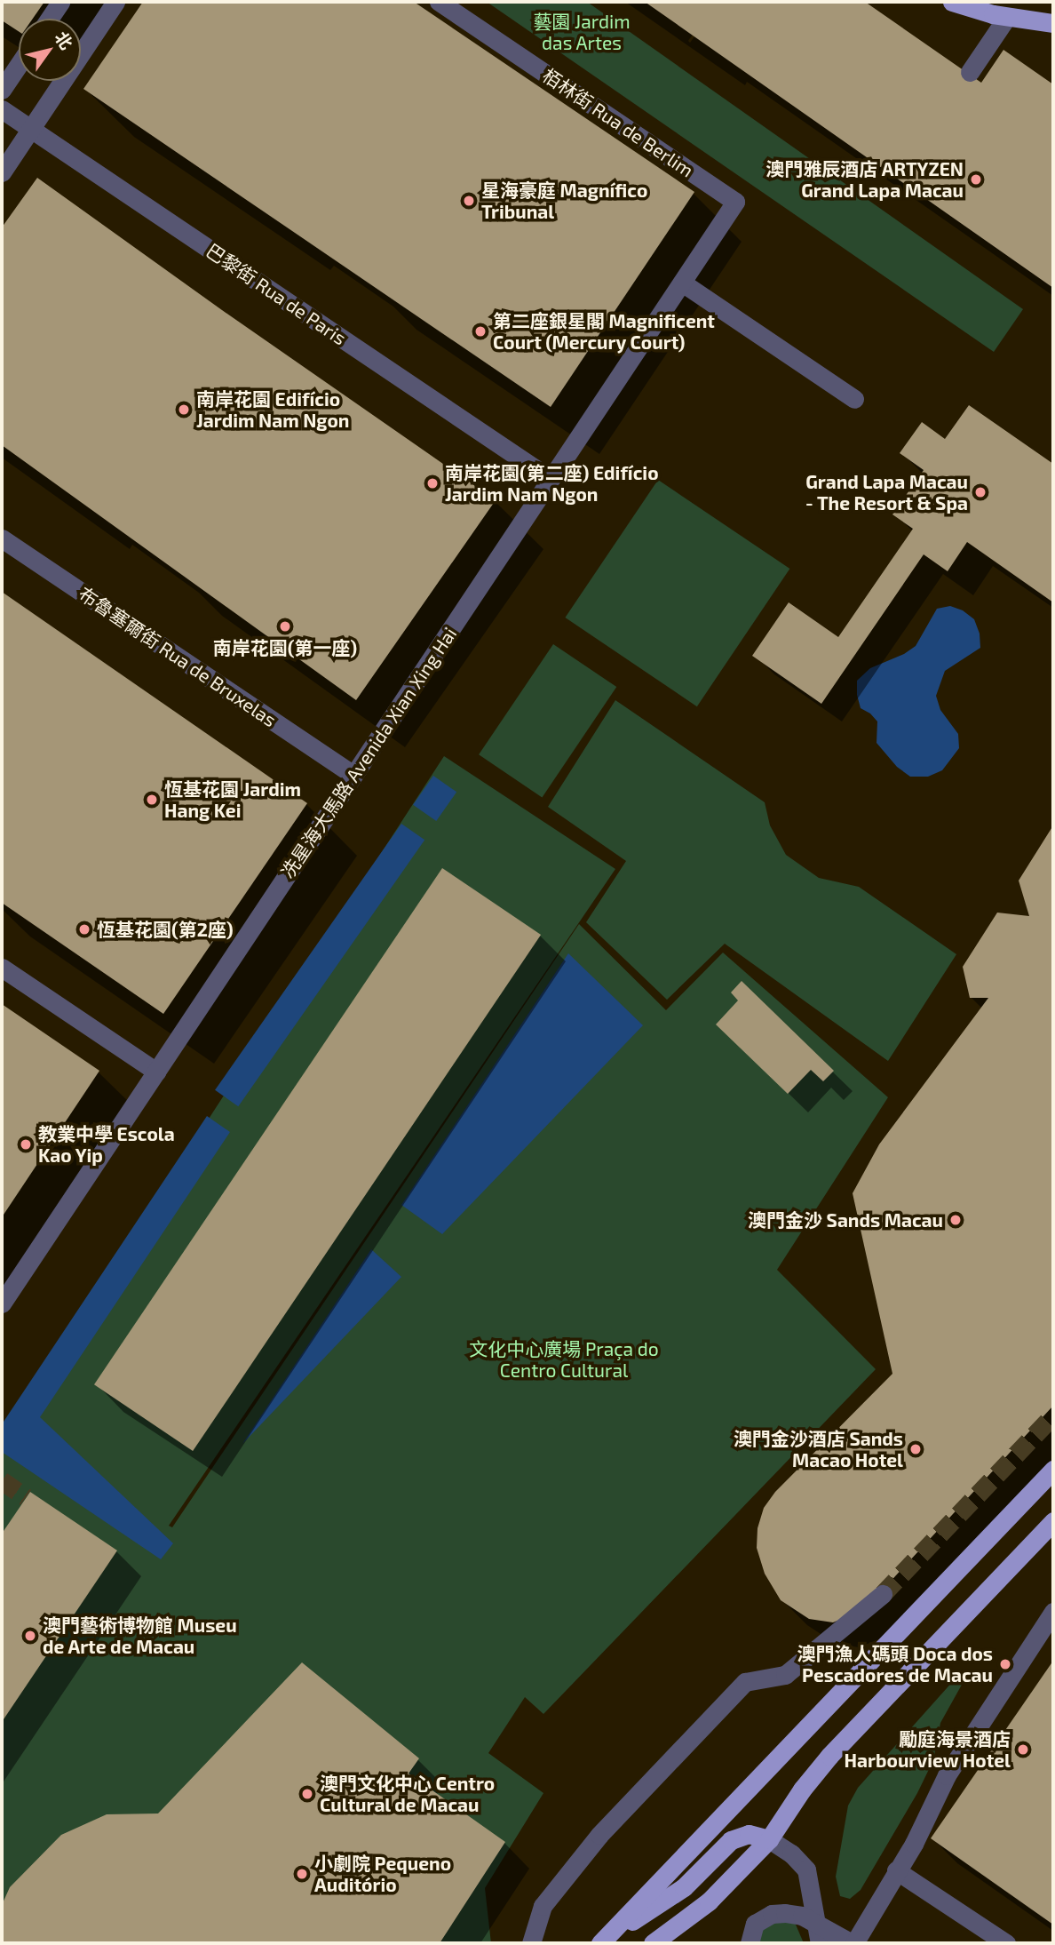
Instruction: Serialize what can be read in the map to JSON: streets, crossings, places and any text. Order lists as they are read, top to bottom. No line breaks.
{"streets":{"street":["栢林街 Rua de Berlim","巴黎街 Rua de Paris","布魯塞爾街 Rua de Bruxelas","冼星海大馬路 Avenida Xian Xing Hai"]},"crossings":[["栢林街 Rua de Berlim","冼星海大馬路 Avenida Xian Xing Hai"],["巴黎街 Rua de Paris","冼星海大馬路 Avenida Xian Xing Hai"],["布魯塞爾街 Rua de Bruxelas","冼星海大馬路 Avenida Xian Xing Hai"]],"parks":["藝園 Jardim das Artes","文化中心廣場 Praça do Centro Cultural"],"places":["澳門雅辰酒店 ARTYZEN Grand Lapa Macau","星海豪庭 Magnífico Tribunal","第二座銀星閣 Magnificent Court (Mercury Court)","南岸花園 Edifício Jardim Nam Ngon","南岸花園(第二座) Edifício Jardim Nam Ngon","Grand Lapa Macau - The Resort & Spa","南岸花園(第一座)","恆基花園 Jardim Hang Kei","恆基花園(第2座)","教業中學 Escola Kao Yip","澳門金沙 Sands Macau","澳門金沙酒店 Sands Macao Hotel","澳門藝術博物館 Museu de Arte de Macau","澳門漁人碼頭 Doca dos Pescadores de Macau","勵庭海景酒店 Harbourview Hotel","澳門文化中心 Centro Cultural de Macau","小劇院 Pequeno Auditório"],"north":"top right"}
